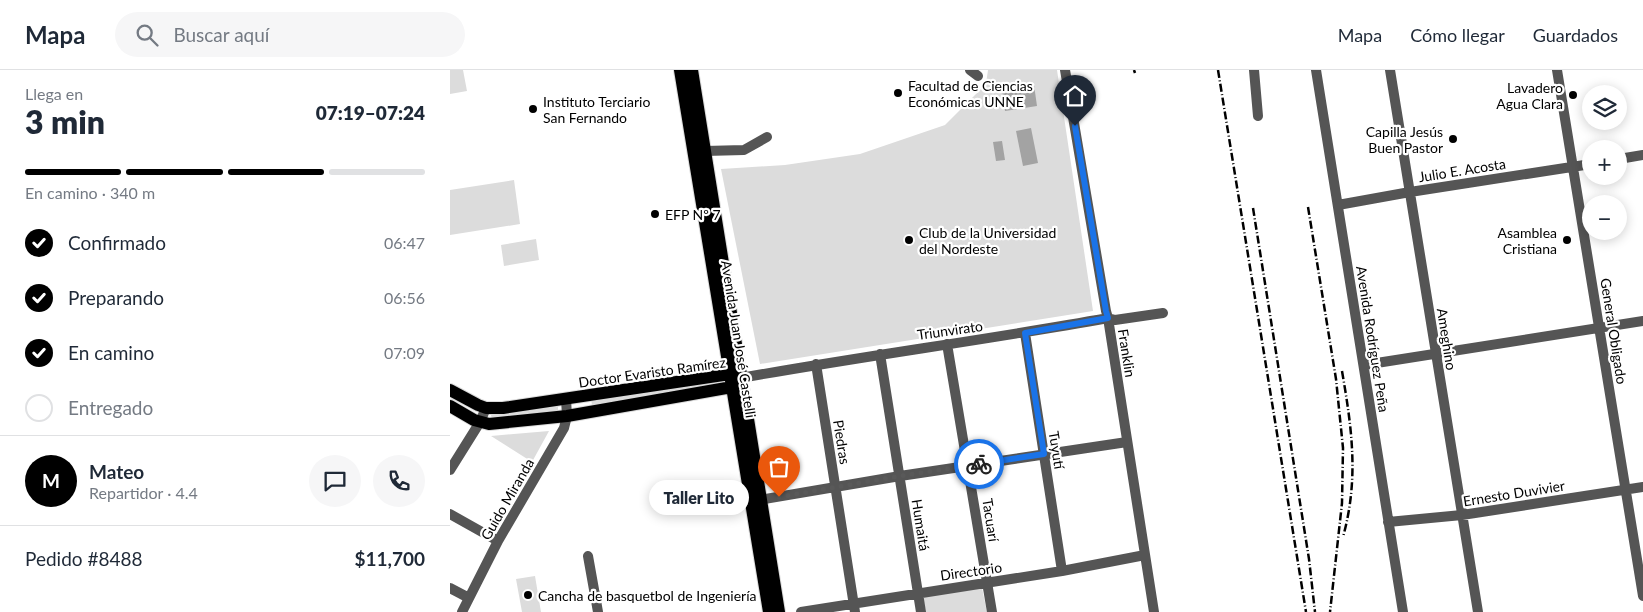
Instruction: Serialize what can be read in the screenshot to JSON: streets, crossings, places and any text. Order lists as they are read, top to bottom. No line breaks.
{"streets":{"main road":["Avenida Juan José Castelli","Doctor Evaristo Ramírez"],"street":["Julio E. Acosta","Triunvirato","General Obligado","Avenida Rodríguez Peña","Ameghino","Franklin","Piedras","Tuyutí","Ernesto Duvivier","Guido Miranda","Tacuarí","Humaitá","Directorio"]},"crossings":[["Julio E. Acosta","General Obligado"],["Julio E. Acosta","Avenida Rodríguez Peña"],["Julio E. Acosta","Ameghino"],["Triunvirato","Avenida Juan José Castelli"],["Triunvirato","Franklin"],["Triunvirato","Doctor Evaristo Ramírez"],["Triunvirato","Piedras"],["Triunvirato","Tuyutí"],["Triunvirato","Tacuarí"],["Triunvirato","Humaitá"],["General Obligado","Ernesto Duvivier"],["Avenida Juan José Castelli","Doctor Evaristo Ramírez"],["Avenida Rodríguez Peña","Ernesto Duvivier"],["Ameghino","Ernesto Duvivier"],["Franklin","Directorio"],["Doctor Evaristo Ramírez","Guido Miranda"],["Piedras","Directorio"],["Tuyutí","Directorio"],["Tacuarí","Directorio"],["Humaitá","Directorio"]],"places":["Facultad de Ciencias Económicas UNNE","Lavadero Agua Clara","Instituto Terciario San Fernando","Capilla Jesús Buen Pastor","EFP Nº 7","Club de la Universidad del Nordeste","Asamblea Cristiana","Taller Lito","Cancha de basquetbol de Ingeniería"],"page":{"header":"Mapa","search":"Buscar aquí","nav":["Mapa","Cómo llegar","Guardados"],"heading":["3 min","Llega en","07:19–07:24"],"panel":["Mateo","Repartidor · 4.4","Pedido #8488","$11,700"],"map_buttons":["+","−"],"bar":"En camino · 340 m","list":[["Confirmado","06:47"],["Preparando","06:56"],["En camino","07:09"],"Entregado"],"round":"M","bubble":"Taller Lito"}}
